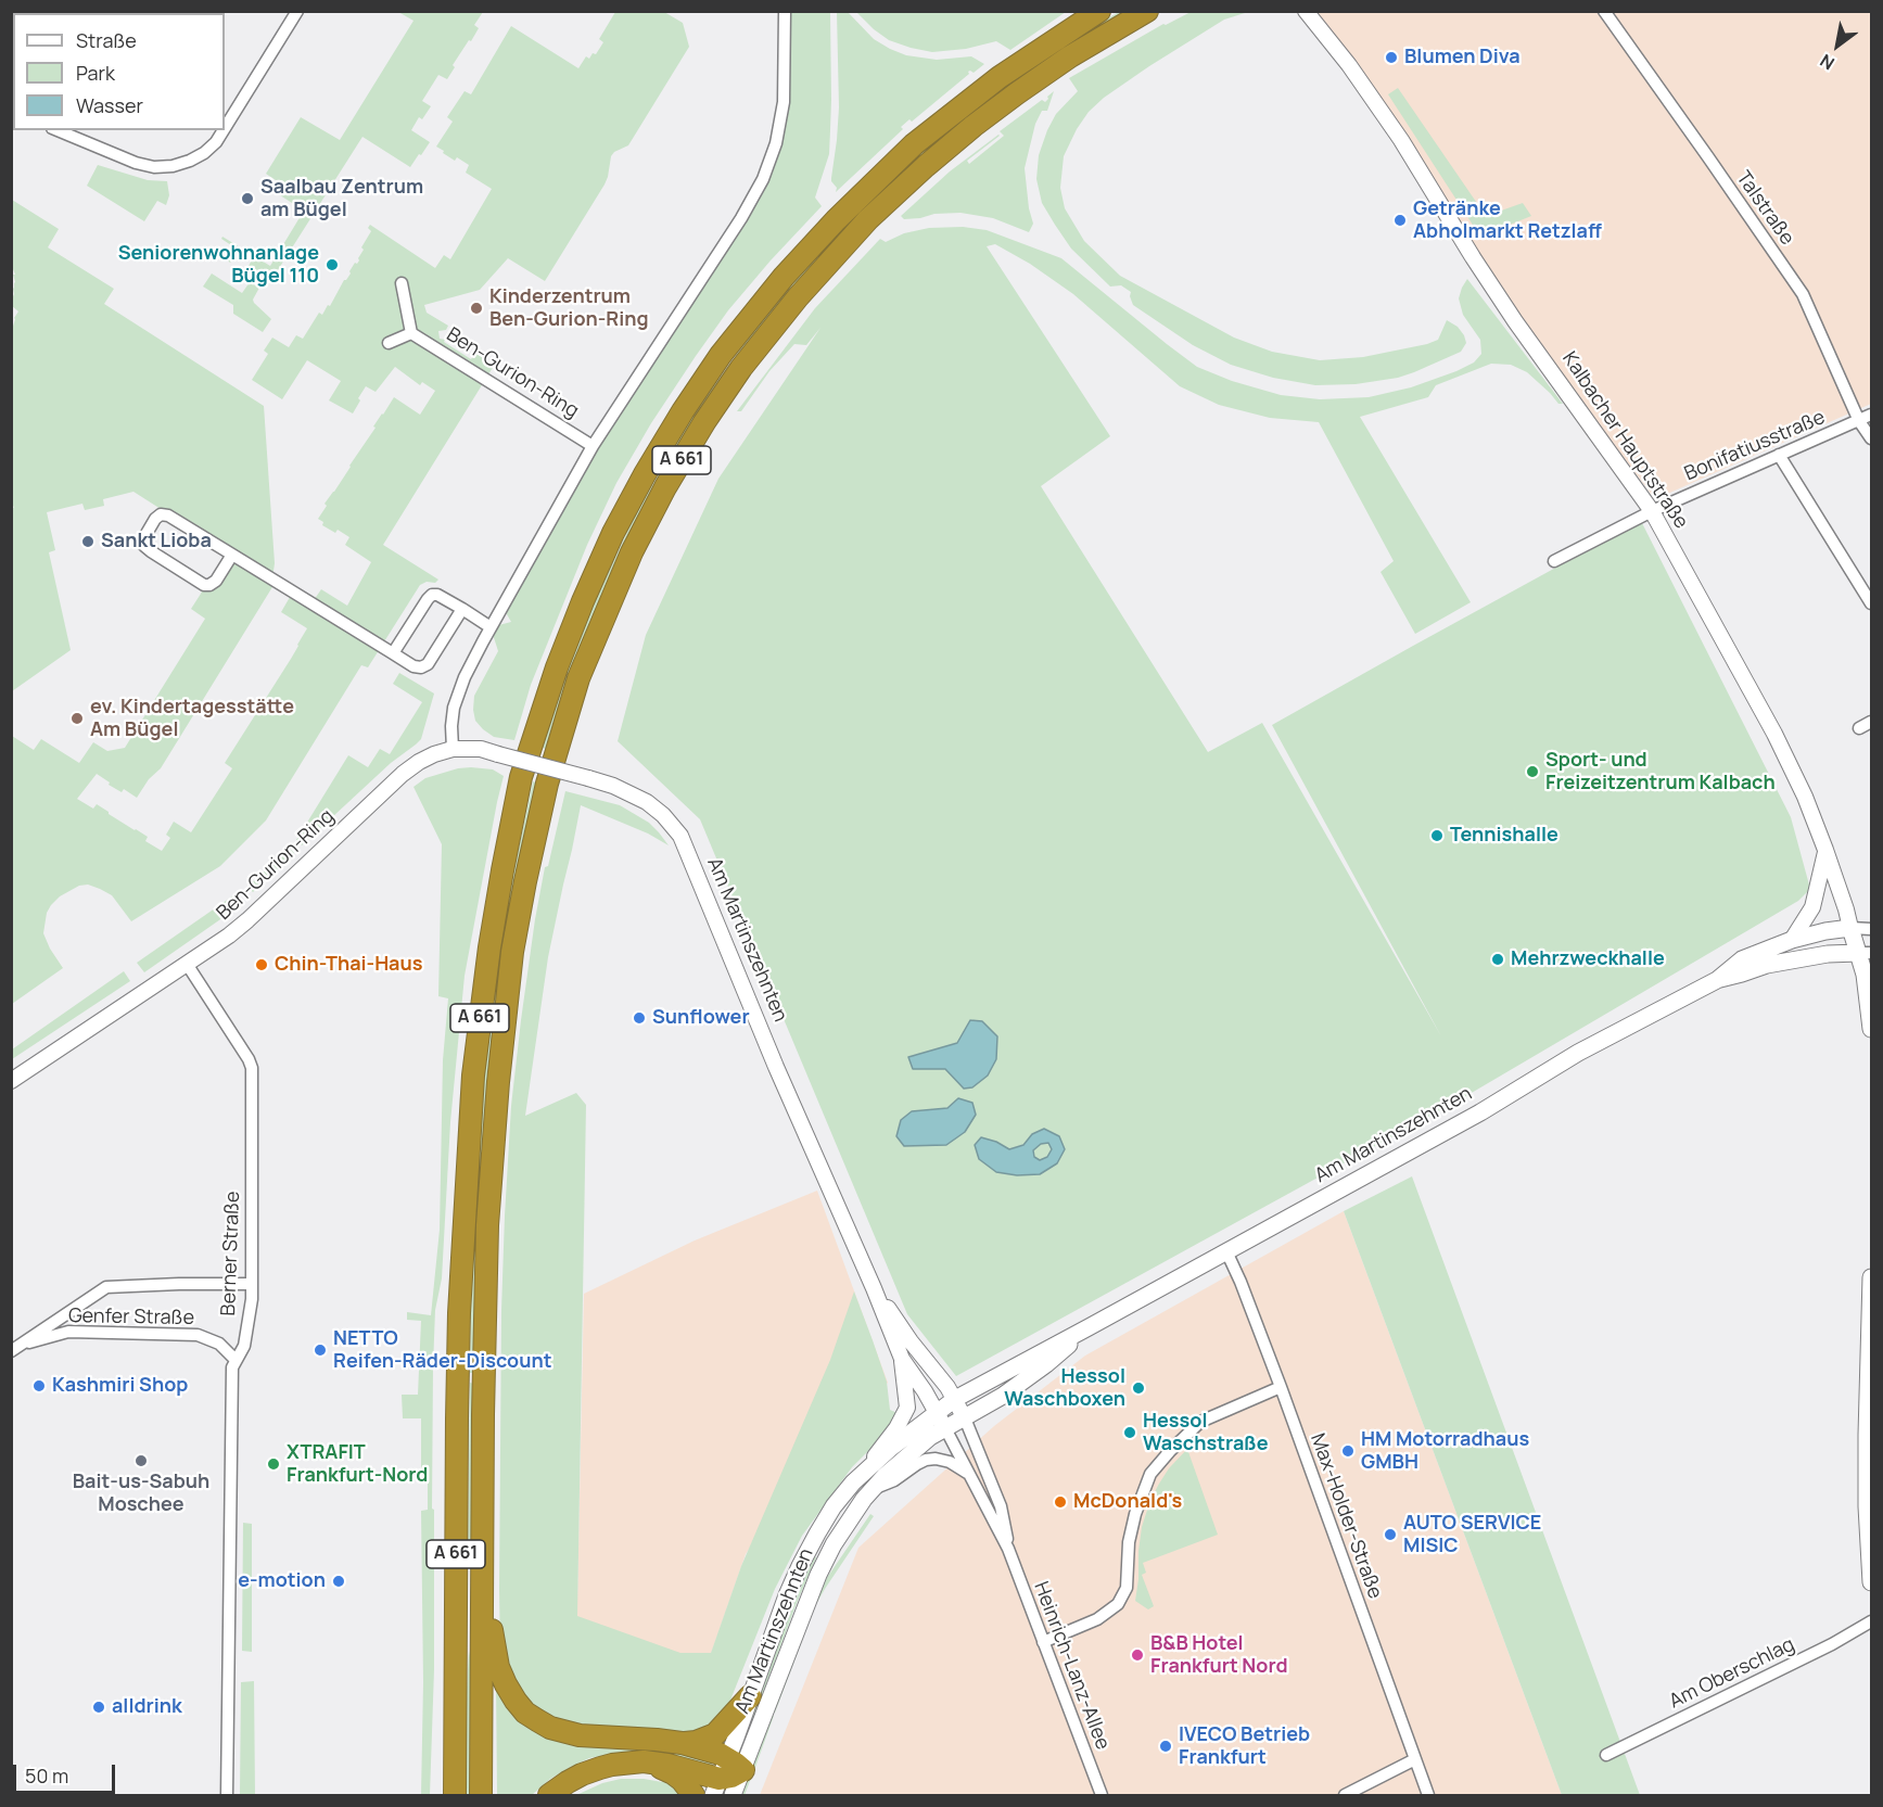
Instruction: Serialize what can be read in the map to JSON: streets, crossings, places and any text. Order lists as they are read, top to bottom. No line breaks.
{"streets":{"highway":["A 661"],"main road":["Kalbacher Hauptstraße","Am Martinszehnten"],"street":["Talstraße","Ben-Gurion-Ring","Bonifatiusstraße","Berner Straße","Genfer Straße","Max-Holder-Straße","Heinrich-Lanz-Allee","Am Oberschlag"]},"crossings":[["Talstraße","Bonifatiusstraße"],["Ben-Gurion-Ring","Am Martinszehnten"],["Ben-Gurion-Ring","Berner Straße"],["Kalbacher Hauptstraße","Bonifatiusstraße"],["Kalbacher Hauptstraße","Am Martinszehnten"],["A 661","Am Martinszehnten"],["Am Martinszehnten","Max-Holder-Straße"],["Am Martinszehnten","Heinrich-Lanz-Allee"],["Berner Straße","Genfer Straße"]],"places":["Blumen Diva","Saalbau Zentrum am Bügel","Getränke Abholmarkt Retzlaff","Seniorenwohnanlage Bügel 110","Kinderzentrum Ben-Gurion-Ring","Sankt Lioba","ev. Kindertagesstätte Am Bügel","Sport- und Freizeitzentrum Kalbach","Tennishalle","Mehrzweckhalle","Chin-Thai-Haus","Sunflower","NETTO Reifen-Räder-Discount","Kashmiri Shop","Hessol Waschboxen","Hessol Waschstraße","HM Motorradhaus GMBH","Bait-us-Sabuh Moschee","XTRAFIT Frankfurt-Nord","McDonald's","AUTO SERVICE MISIC","e-motion","B&B Hotel Frankfurt Nord","alldrink","IVECO Betrieb Frankfurt"],"legend":["Straße","Park","Wasser"],"scale_bar":"50 m","north":"bottom left"}
